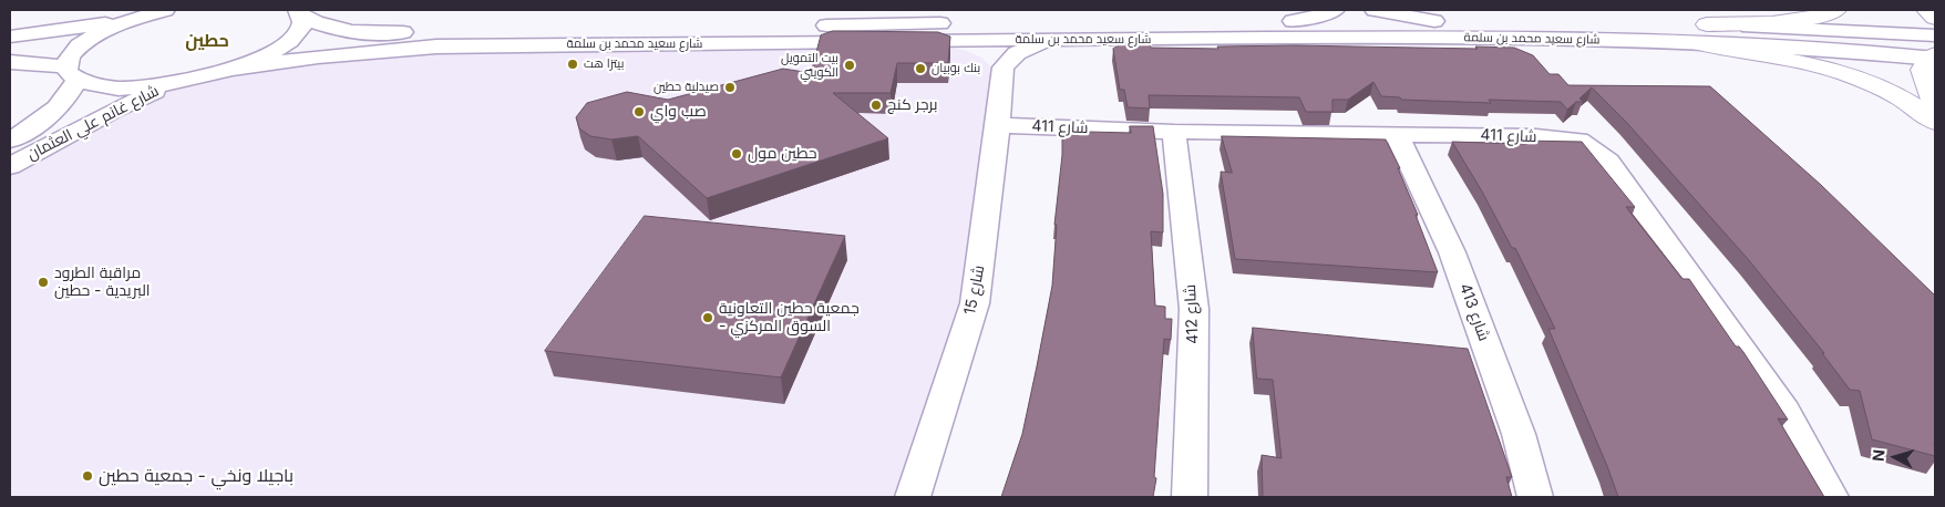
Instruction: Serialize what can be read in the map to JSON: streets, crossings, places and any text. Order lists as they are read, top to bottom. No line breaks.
{"streets":{"street":["شارع سعيد محمد بن سلمة","شارع غانم علي العثمان","شارع 411","شارع 15","شارع 413","شارع 412"]},"crossings":[["شارع 411","شارع 15"],["شارع 411","شارع 413"],["شارع 411","شارع 412"]],"districts":["حطين"],"places":["بيتزا هت","بيت التمويل الكويتي","بنك بوبيان","صيدلية حطين","برجر كنج","صب واي","حطين مول","مراقبة الطرود البريدية - حطين","جمعية حطين التعاونية - السوق المركزي","باجيلا ونخي - جمعية حطين"],"north":"left"}
